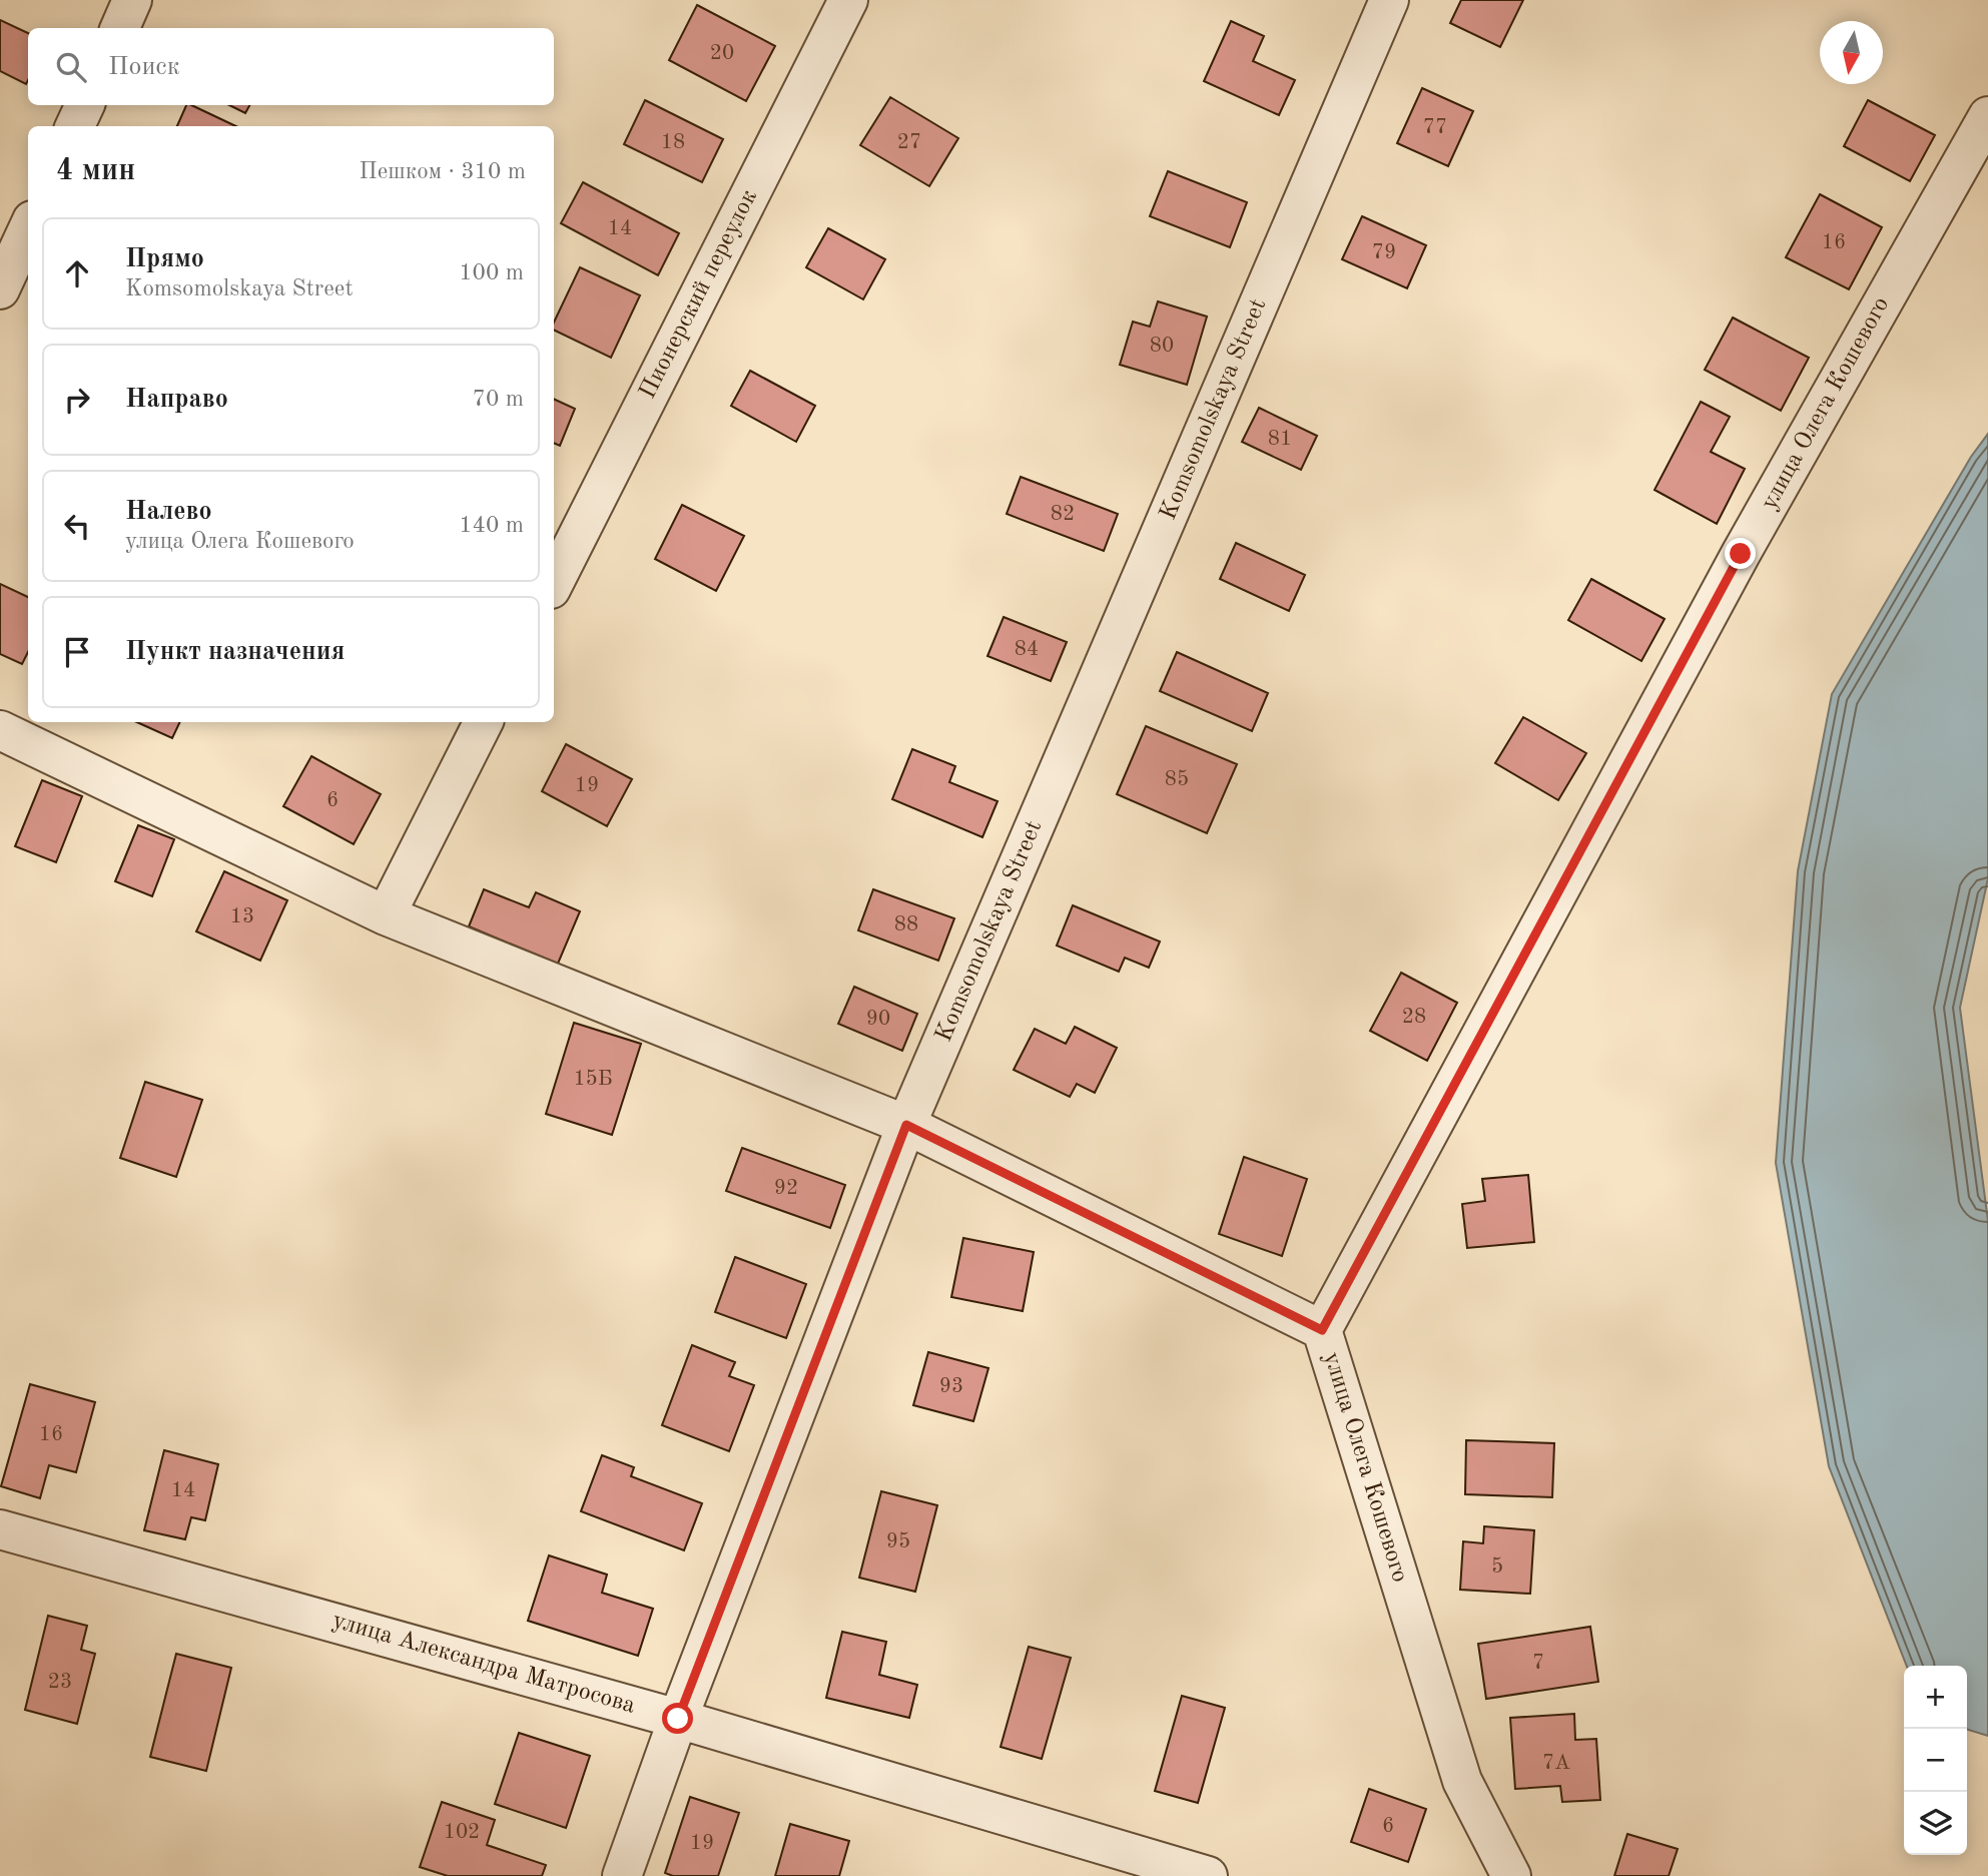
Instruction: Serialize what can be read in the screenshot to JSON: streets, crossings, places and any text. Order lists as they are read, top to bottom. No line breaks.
{"streets":{"street":["Пионерский переулок","улица Олега Кошевого","Komsomolskaya Street","улица Александра Матросова"]},"crossings":[["Komsomolskaya Street","улица Александра Матросова"]],"house_numbers":["20","77","18","27","14","16","79","80","81","82","84","85","19","6","13","88","28","90","15Б","92","93","16","14","95","5","7","23","7А","6","102","19"],"north":"bottom","page":{"search":"Поиск","heading":["4 мин","Пешком · 310 m"],"list":[["Прямо","Komsomolskaya Street","100 m"],["Направо","70 m"],["Налево","улица Олега Кошевого","140 m"],"Пункт назначения"],"map_buttons":["+","−"]}}
